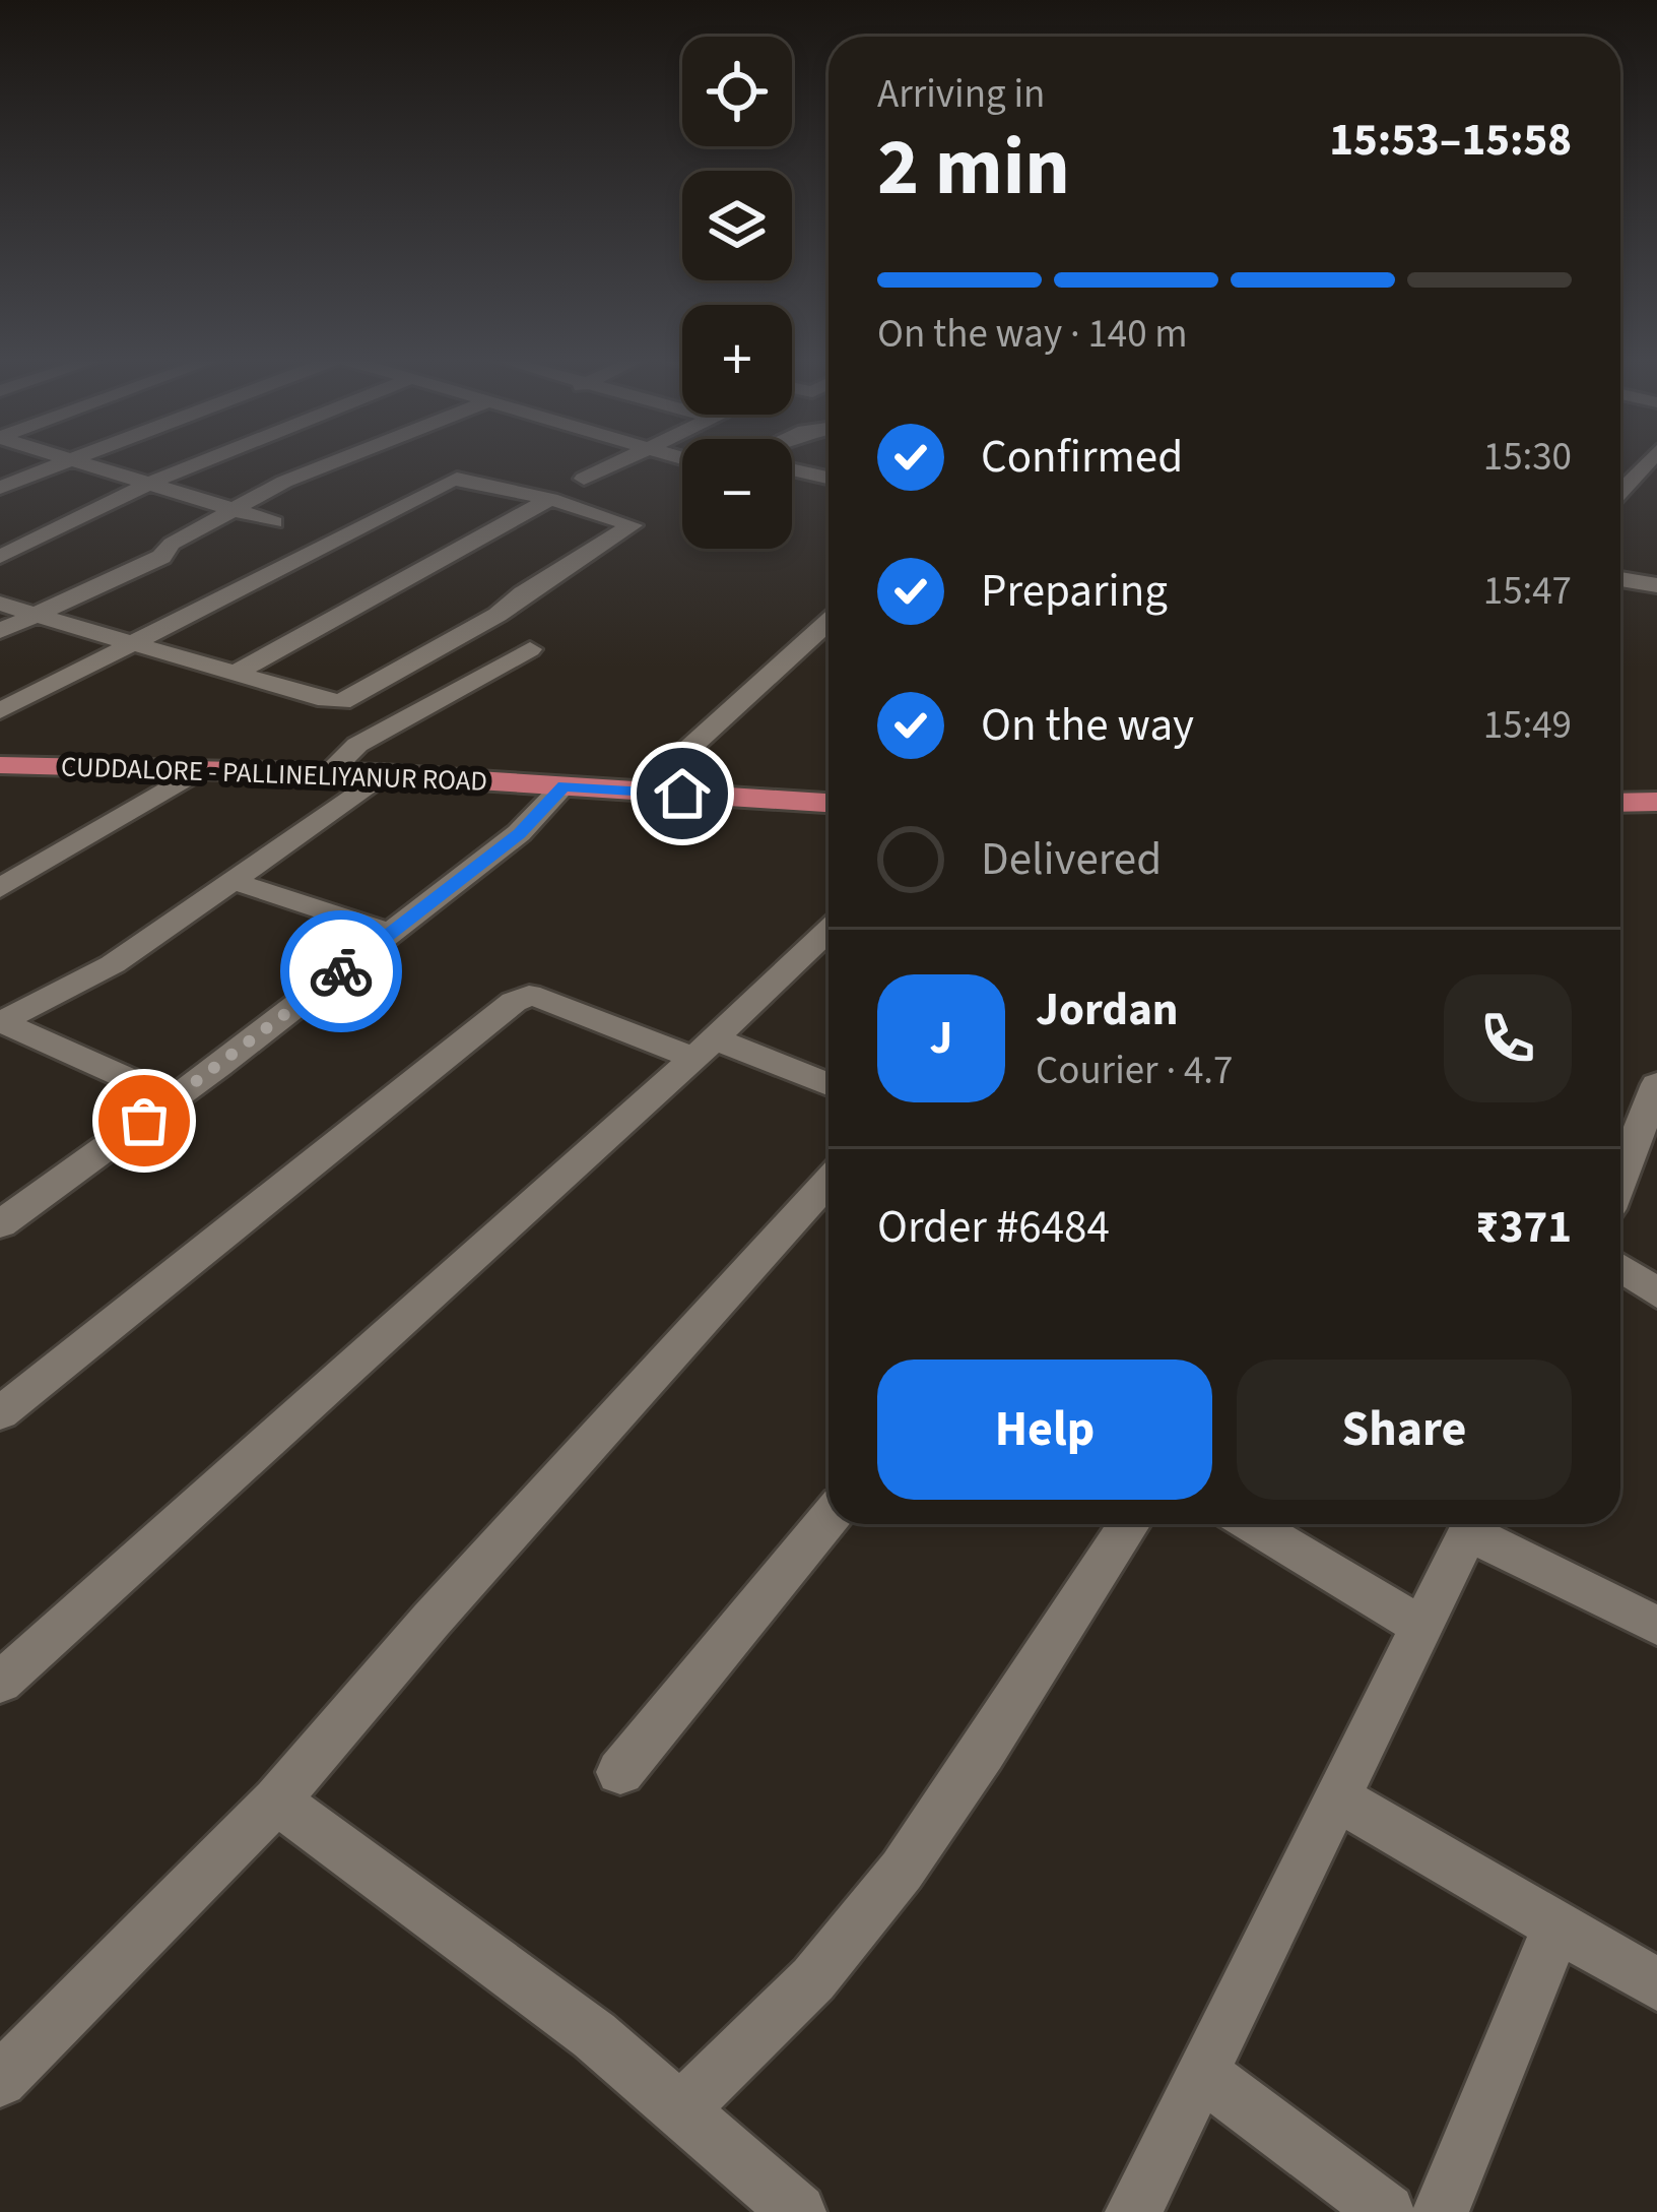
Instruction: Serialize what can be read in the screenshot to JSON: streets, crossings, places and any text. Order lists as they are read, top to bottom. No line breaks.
{"streets":{"main road":["CUDDALORE - PALLINELIYANUR ROAD"]},"page":{"map_buttons":["+","−"],"heading":["2 min","Arriving in","15:53–15:58"],"panel":["Jordan","Courier · 4.7","Order #6484","₹371"],"bar":"On the way · 140 m","list":[["Confirmed","15:30"],["Preparing","15:47"],["On the way","15:49"],"Delivered"],"round":"J","buttons":["Help","Share"]}}
